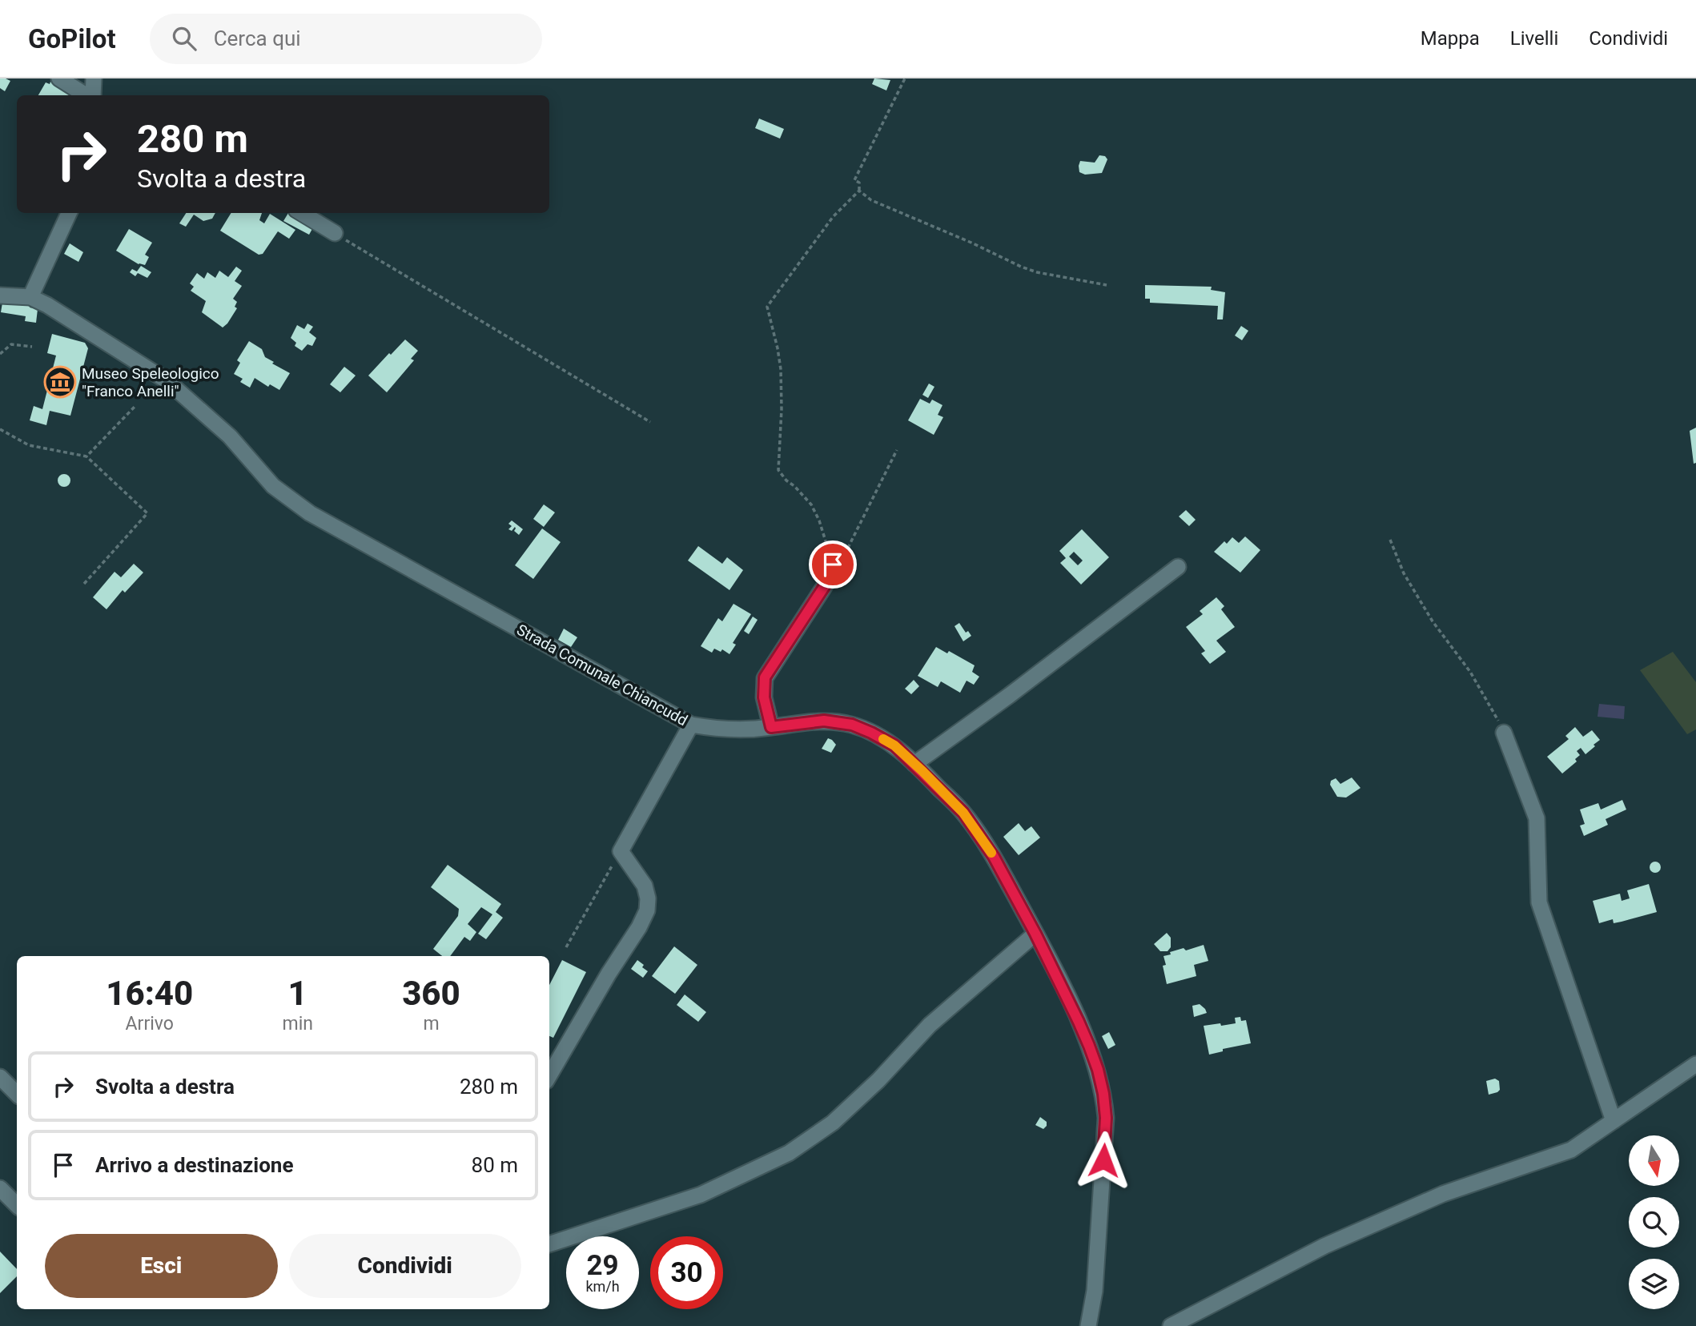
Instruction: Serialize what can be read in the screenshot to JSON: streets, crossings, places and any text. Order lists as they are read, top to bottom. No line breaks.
{"streets":{"street":["Strada Comunale Chiancudd"]},"places":{"museum":["Museo Speleologico \"Franco Anelli\""]},"north":"bottom","page":{"header":"GoPilot","search":"Cerca qui","nav":["Mappa","Livelli","Condividi"],"turn":["280 m","Svolta a destra"],"eta":["16:40","Arrivo","1","min","360","m"],"list":[{"name":"Svolta a destra","value":"280 m"},{"name":"Arrivo a destinazione","value":"80 m"}],"buttons":["Esci","Condividi"],"speed":"29 km/h","limit":"30"}}
